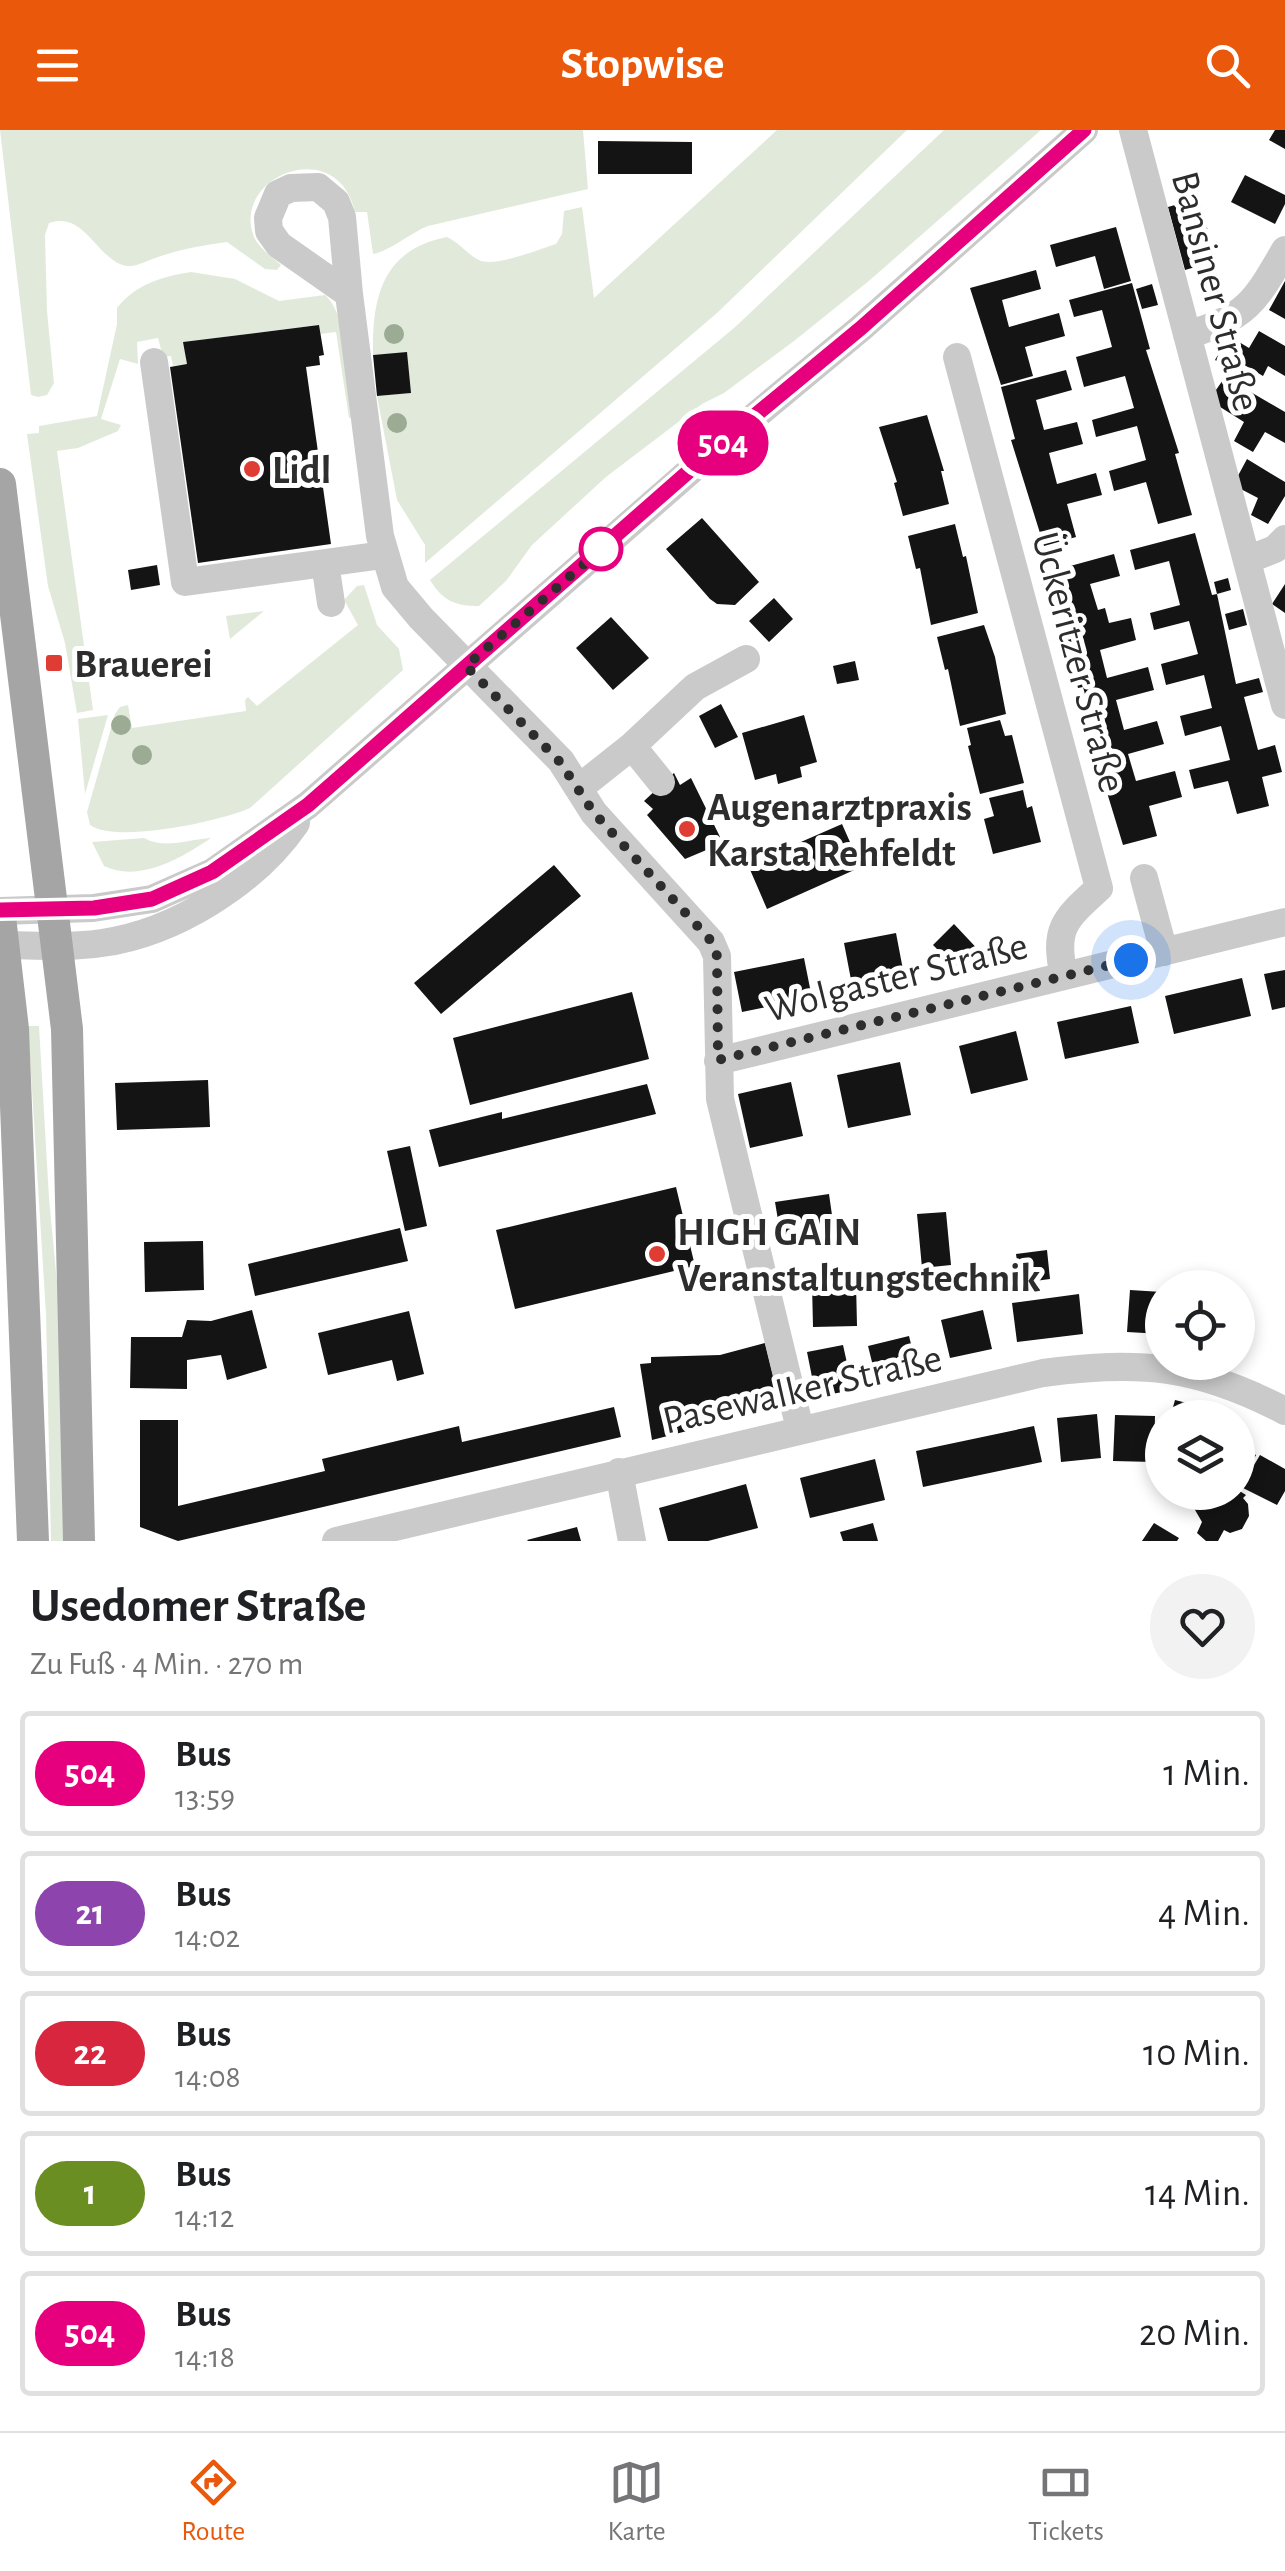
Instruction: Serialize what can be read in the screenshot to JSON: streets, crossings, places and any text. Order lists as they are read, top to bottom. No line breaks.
{"streets":{"street":["Bansiner Straße","Ückeritzer Straße","Wolgaster Straße","Pasewalker Straße"]},"crossings":[["Ückeritzer Straße","Wolgaster Straße"]],"places":{"other":["Lidl","Augenarztpraxis Karsta Rehfeldt","HIGH GAIN Veranstaltungstechnik"],"transit":["Brauerei"]},"lines":["bus line 504"],"page":{"header":"Stopwise","on_map":"504","heading":["Usedomer Straße","Zu Fuß · 4 Min. · 270 m"],"list":[{"mark":"504","name":"Bus","note":"13:59","value":"1 Min."},{"mark":"21","name":"Bus","note":"14:02","value":"4 Min."},{"mark":"22","name":"Bus","note":"14:08","value":"10 Min."},{"mark":"1","name":"Bus","note":"14:12","value":"14 Min."},{"mark":"504","name":"Bus","note":"14:18","value":"20 Min."}],"tabs":["Route","Karte","Tickets"]}}
